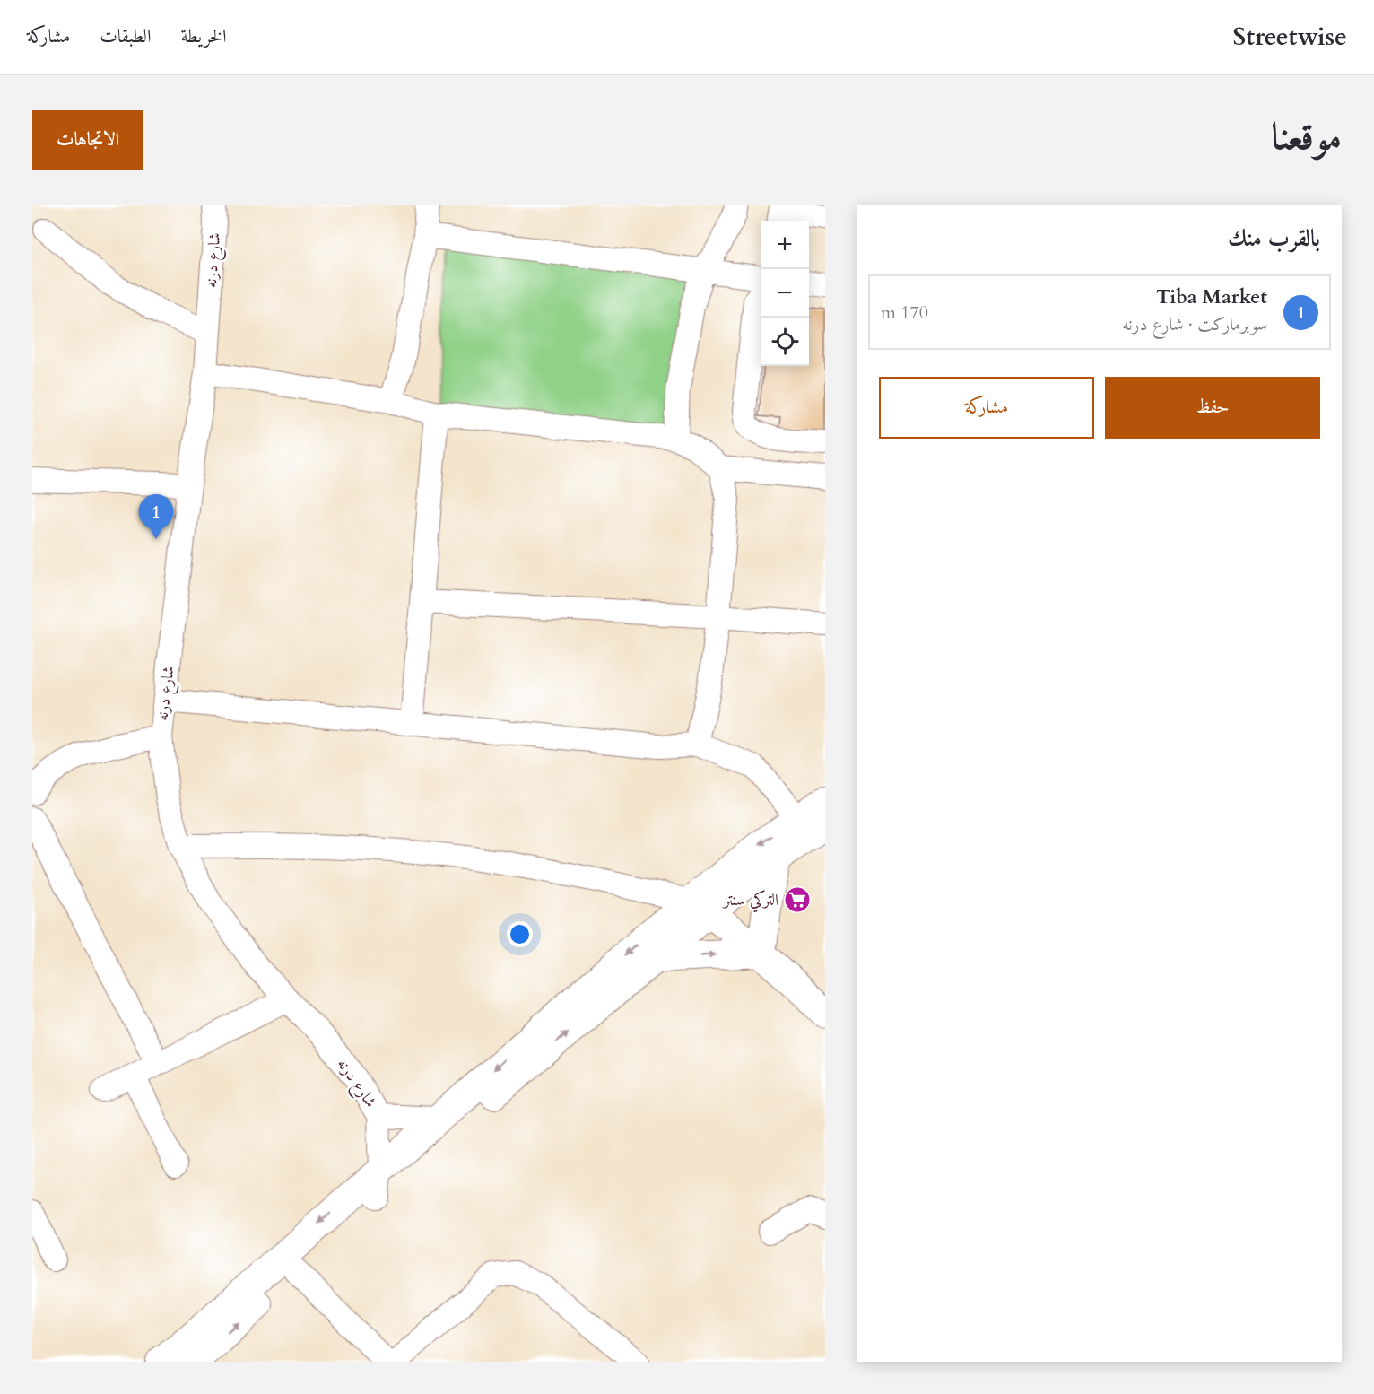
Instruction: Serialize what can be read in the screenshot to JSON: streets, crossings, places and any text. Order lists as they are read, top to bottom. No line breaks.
{"streets":{"street":["شارع درنه"]},"places":{"supermarket":["التركي سنتر"]},"page":{"header":"Streetwise","nav":["الخريطة","الطبقات","مشاركة"],"title":"موقعنا","buttons":["الاتجاهات",["حفظ","مشاركة"]],"heading":"بالقرب منك","map_buttons":["+","−"],"list":[{"mark":"1","name":"Tiba Market","note":"سوبرماركت · شارع درنه","value":"170 m"}],"pins":"1"}}
